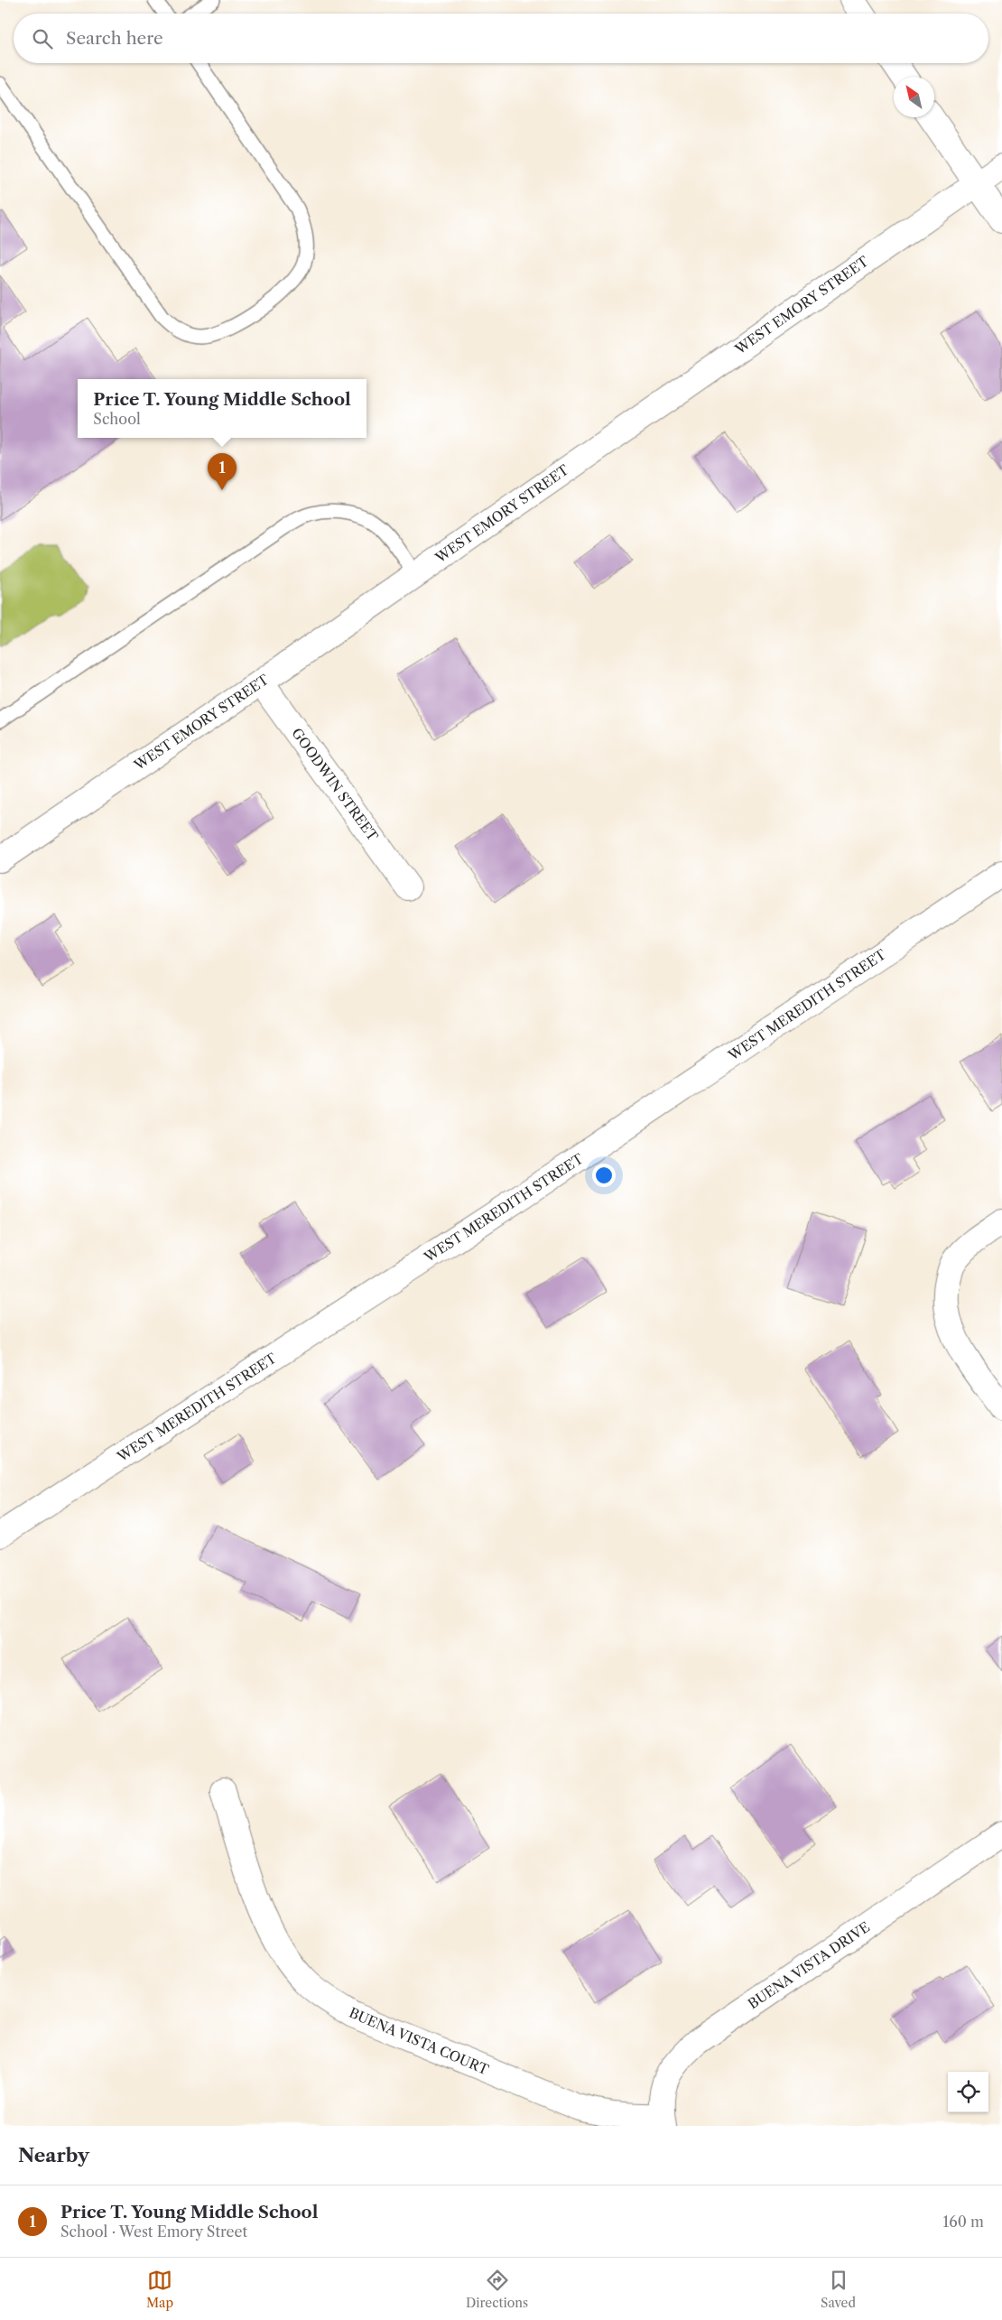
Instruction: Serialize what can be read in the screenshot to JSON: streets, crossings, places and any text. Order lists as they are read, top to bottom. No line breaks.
{"streets":{"street":["WEST EMORY STREET","GOODWIN STREET","WEST MEREDITH STREET","BUENA VISTA DRIVE","BUENA VISTA COURT"]},"crossings":[["WEST EMORY STREET","GOODWIN STREET"],["BUENA VISTA DRIVE","BUENA VISTA COURT"]],"north":"top left","page":{"search":"Search here","popup":["Price T. Young Middle School","School"],"pins":"1","heading":"Nearby","list":[{"mark":"1","name":"Price T. Young Middle School","note":"School · West Emory Street","value":"160 m"}],"nav":["Map","Directions","Saved"]}}
